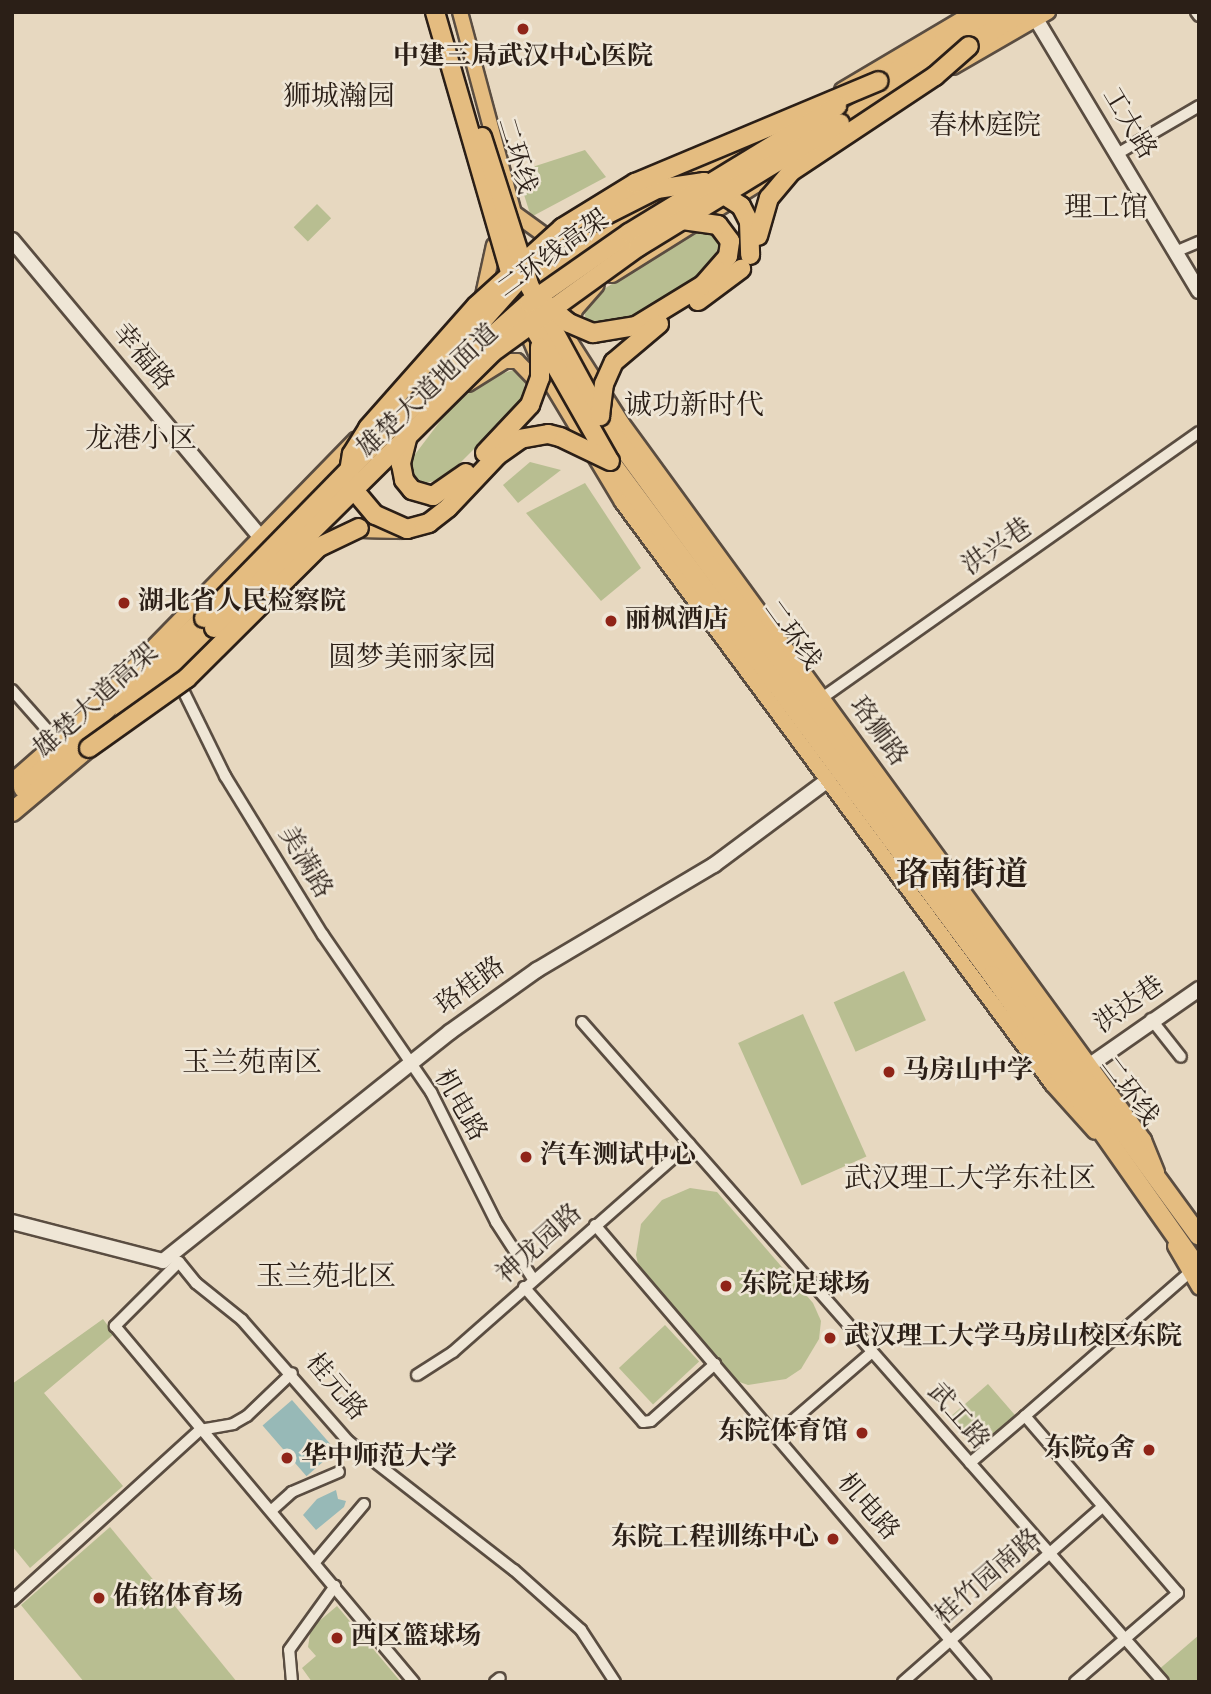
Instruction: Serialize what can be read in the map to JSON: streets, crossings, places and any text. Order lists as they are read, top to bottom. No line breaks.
{"streets":{"highway":["二环线","二环线高架","雄楚大道高架"],"main road":["雄楚大道地面道","珞狮路"],"street":["工大路","幸福路","洪兴巷","美满路","珞桂路","洪达巷","机电路","神龙园路","桂元路","武工路","桂竹园南路"]},"crossings":[["工大路","雄楚大道地面道"],["二环线","雄楚大道地面道"],["二环线","珞狮路"],["二环线高架","雄楚大道高架"],["幸福路","雄楚大道地面道"],["雄楚大道地面道","珞狮路"],["雄楚大道地面道","美满路"],["洪兴巷","珞狮路"],["珞狮路","洪达巷"],["美满路","珞桂路"],["美满路","机电路"],["珞桂路","机电路"],["机电路","神龙园路"],["机电路","桂竹园南路"],["神龙园路","武工路"],["武工路","桂竹园南路"]],"districts":["狮城瀚园","春林庭院","理工馆","诚功新时代","龙港小区","圆梦美丽家园","珞南街道","玉兰苑南区","武汉理工大学东社区","玉兰苑北区"],"places":["中建三局武汉中心医院","湖北省人民检察院","丽枫酒店","马房山中学","汽车测试中心","东院足球场","武汉理工大学马房山校区东院","东院体育馆","东院9舍","华中师范大学","东院工程训练中心","佑铭体育场","西区篮球场"]}
